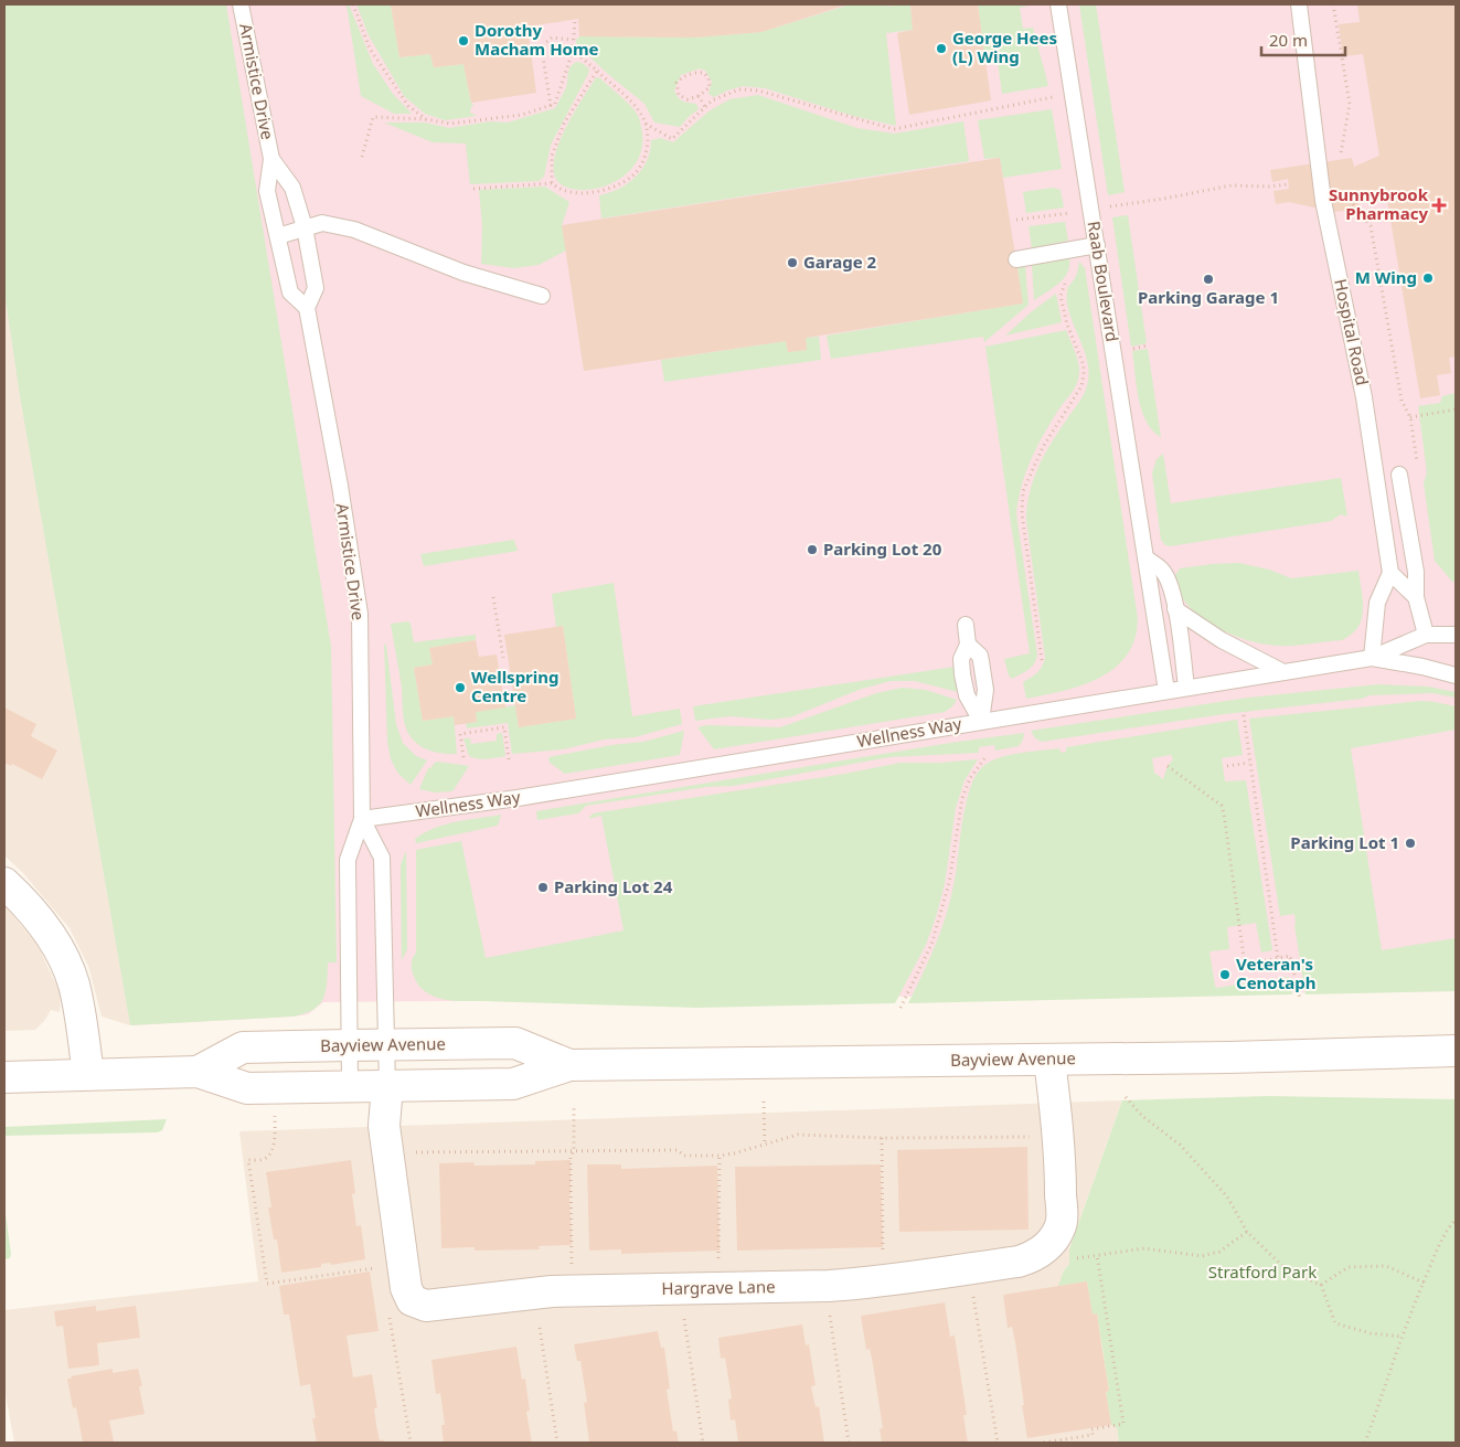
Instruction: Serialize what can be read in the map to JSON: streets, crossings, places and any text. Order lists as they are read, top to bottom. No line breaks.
{"streets":{"main road":["Bayview Avenue","Hargrave Lane"],"lane":["Armistice Drive","Raab Boulevard","Hospital Road","Wellness Way"]},"crossings":[["Armistice Drive","Wellness Way"],["Armistice Drive","Bayview Avenue"],["Armistice Drive","Hargrave Lane"],["Raab Boulevard","Wellness Way"],["Bayview Avenue","Hargrave Lane"]],"parks":["Stratford Park"],"places":{"other":["Dorothy Macham Home","George Hees (L) Wing","Garage 2","M Wing","Parking Garage 1","Parking Lot 20","Wellspring Centre","Parking Lot 1","Parking Lot 24","Veteran's Cenotaph"],"health":["Sunnybrook Pharmacy"]},"scale_bar":"20 m"}
